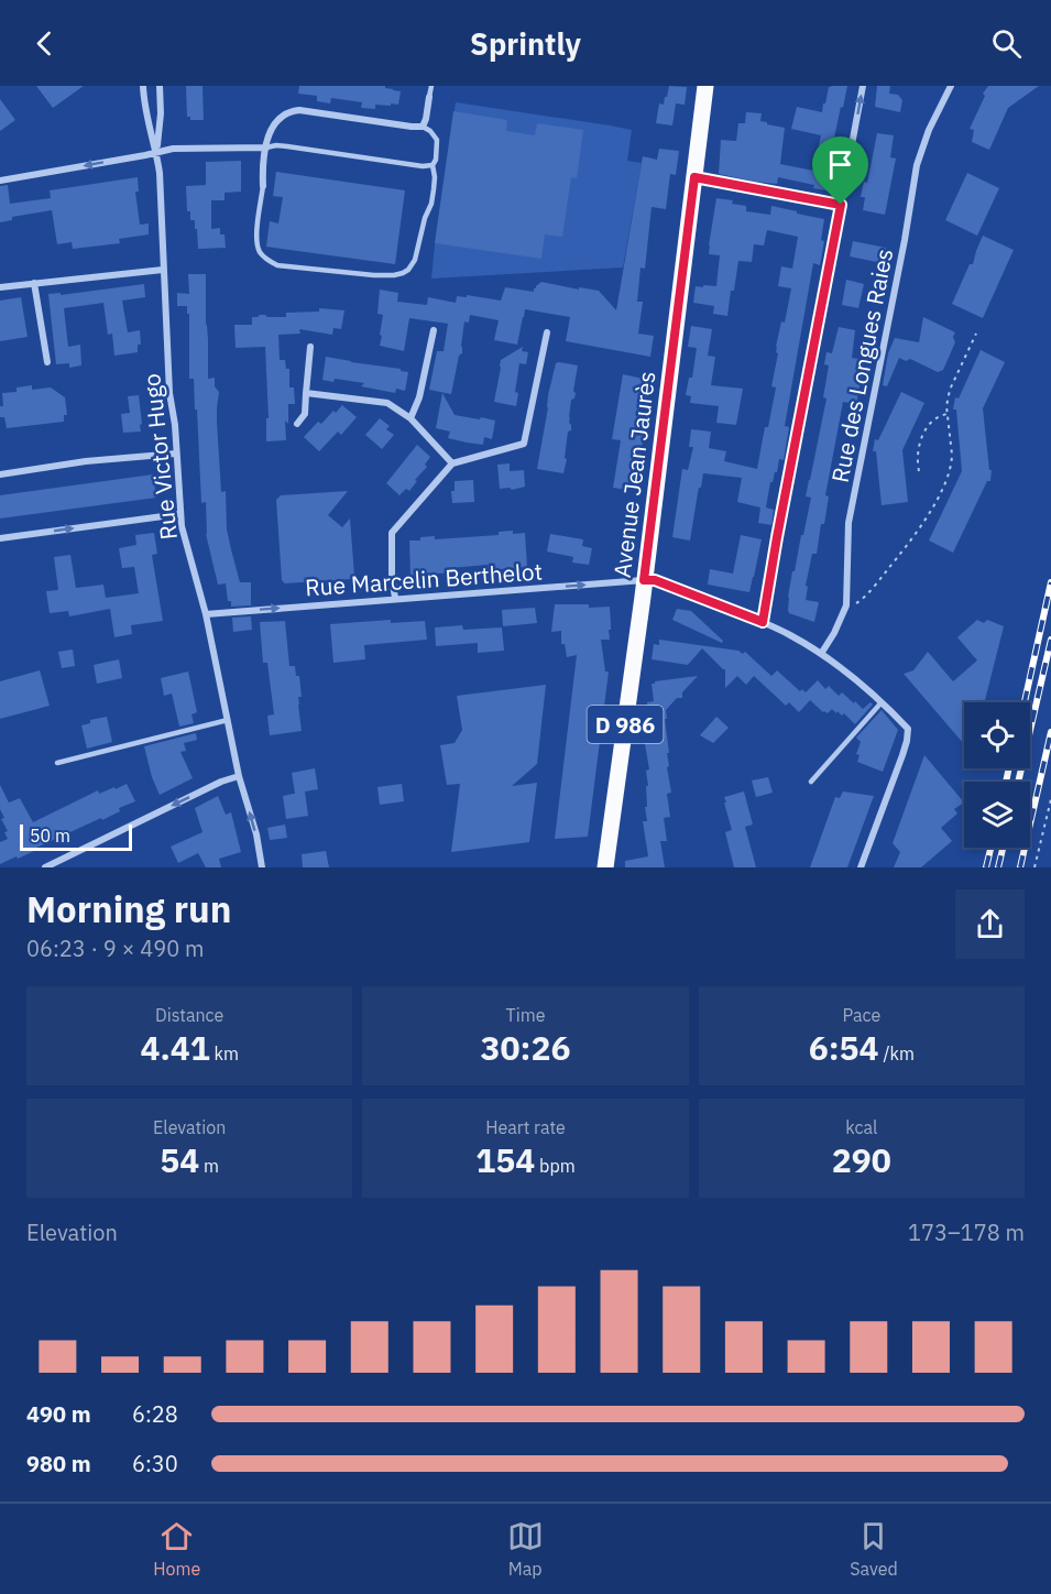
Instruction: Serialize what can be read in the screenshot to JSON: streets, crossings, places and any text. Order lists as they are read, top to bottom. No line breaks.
{"streets":{"main road":["Avenue Jean Jaurès","D 986"],"street":["Rue des Longues Raies","Rue Victor Hugo","Rue Marcelin Berthelot"]},"crossings":[["Rue des Longues Raies","Rue Marcelin Berthelot"],["Rue Victor Hugo","Rue Marcelin Berthelot"],["Avenue Jean Jaurès","Rue Marcelin Berthelot"]],"one_way":["Rue Marcelin Berthelot"],"scale_bar":"50 m","page":{"header":"Sprintly","scale":"50 m","heading":["Morning run","06:23 · 9 × 490 m"],"stats":[["Distance","4.41 km"],["Time","30:26"],["Pace","6:54 /km"],["Elevation","54 m"],["Heart rate","154 bpm"],["kcal","290"]],"chart":["Elevation","173–178 m"],"list":[{"name":"490 m","note":"6:28"},{"name":"980 m","note":"6:30"}],"tabs":["Home","Map","Saved"]}}
